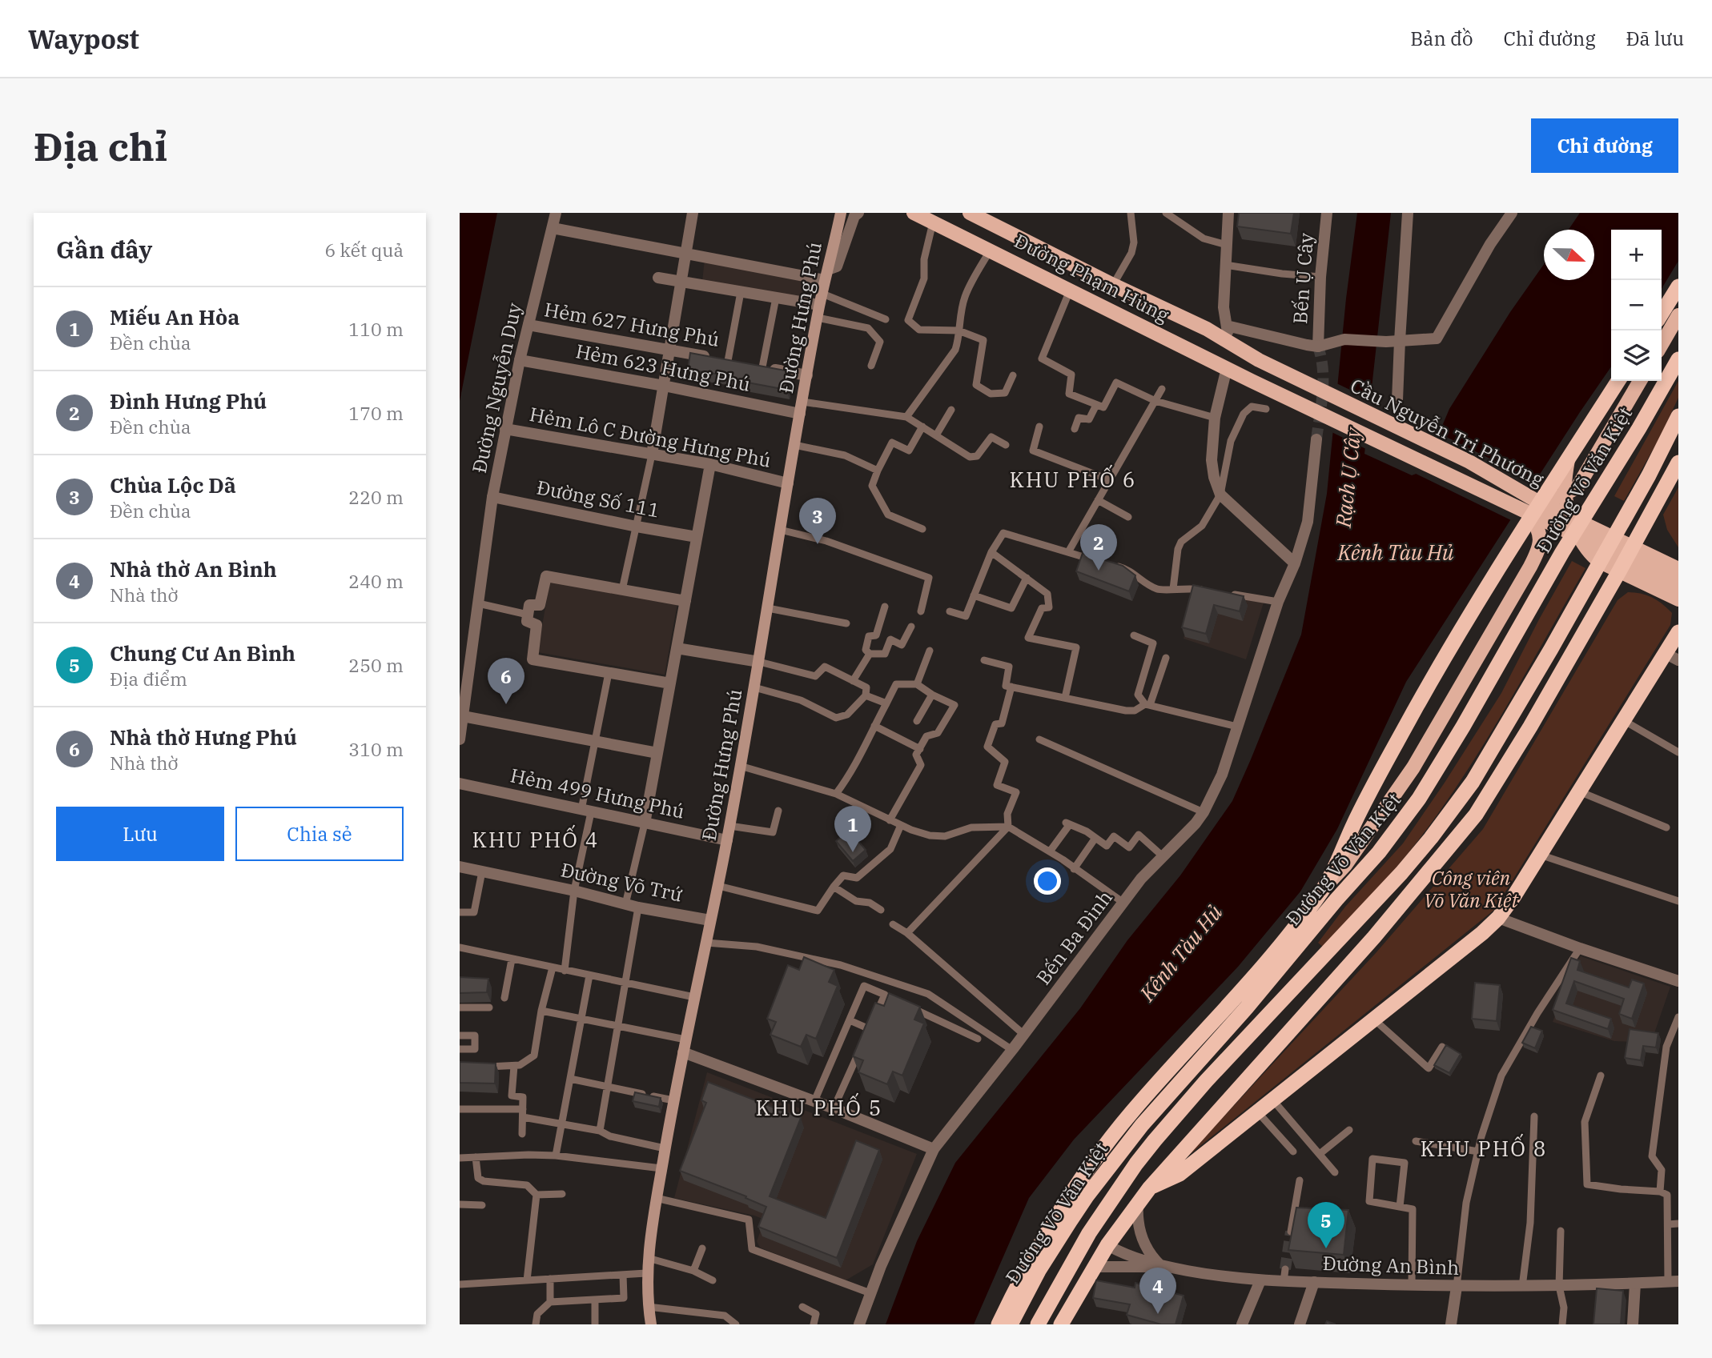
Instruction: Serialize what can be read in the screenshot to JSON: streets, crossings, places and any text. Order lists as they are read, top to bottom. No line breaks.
{"streets":{"highway":["Đường Võ Văn Kiệt"],"main road":["Đường Phạm Hùng","Đường Hưng Phú","Cầu Nguyễn Tri Phương"],"street":["Bến Ụ Cây","Hẻm 627 Hưng Phú","Hẻm 623 Hưng Phú","Đường Nguyễn Duy","Hẻm Lô C Đường Hưng Phú","Đường Số 111","Hẻm 499 Hưng Phú","Đường Võ Trứ","Bến Ba Đình","Đường An Bình"]},"crossings":[["Đường Phạm Hùng","Cầu Nguyễn Tri Phương"],["Đường Hưng Phú","Hẻm 623 Hưng Phú"],["Đường Hưng Phú","Hẻm Lô C Đường Hưng Phú"],["Đường Hưng Phú","Hẻm 499 Hưng Phú"],["Đường Hưng Phú","Đường Võ Trứ"],["Hẻm 627 Hưng Phú","Đường Nguyễn Duy"],["Hẻm 623 Hưng Phú","Đường Nguyễn Duy"],["Đường Nguyễn Duy","Hẻm Lô C Đường Hưng Phú"],["Đường Nguyễn Duy","Đường Số 111"]],"districts":["KHU PHỐ 6","KHU PHỐ 4","KHU PHỐ 5","KHU PHỐ 8"],"water":["Rạch Ụ Cây","Kênh Tàu Hủ"],"parks":["Công viên Võ Văn Kiệt"],"north":"right","page":{"header":"Waypost","nav":["Bản đồ","Chỉ đường","Đã lưu"],"buttons":["Chỉ đường",["Lưu","Chia sẻ"]],"title":"Địa chỉ","heading":["Gần đây","6 kết quả"],"map_buttons":["+","−"],"list":[{"mark":"1","name":"Miếu An Hòa","note":"Đền chùa","value":"110 m"},{"mark":"2","name":"Đình Hưng Phú","note":"Đền chùa","value":"170 m"},{"mark":"3","name":"Chùa Lộc Dã","note":"Đền chùa","value":"220 m"},{"mark":"4","name":"Nhà thờ An Bình","note":"Nhà thờ","value":"240 m"},{"mark":"5","name":"Chung Cư An Bình","note":"Địa điểm","value":"250 m"},{"mark":"6","name":"Nhà thờ Hưng Phú","note":"Nhà thờ","value":"310 m"}],"pins":["3","2","6","1","5","4"]}}
